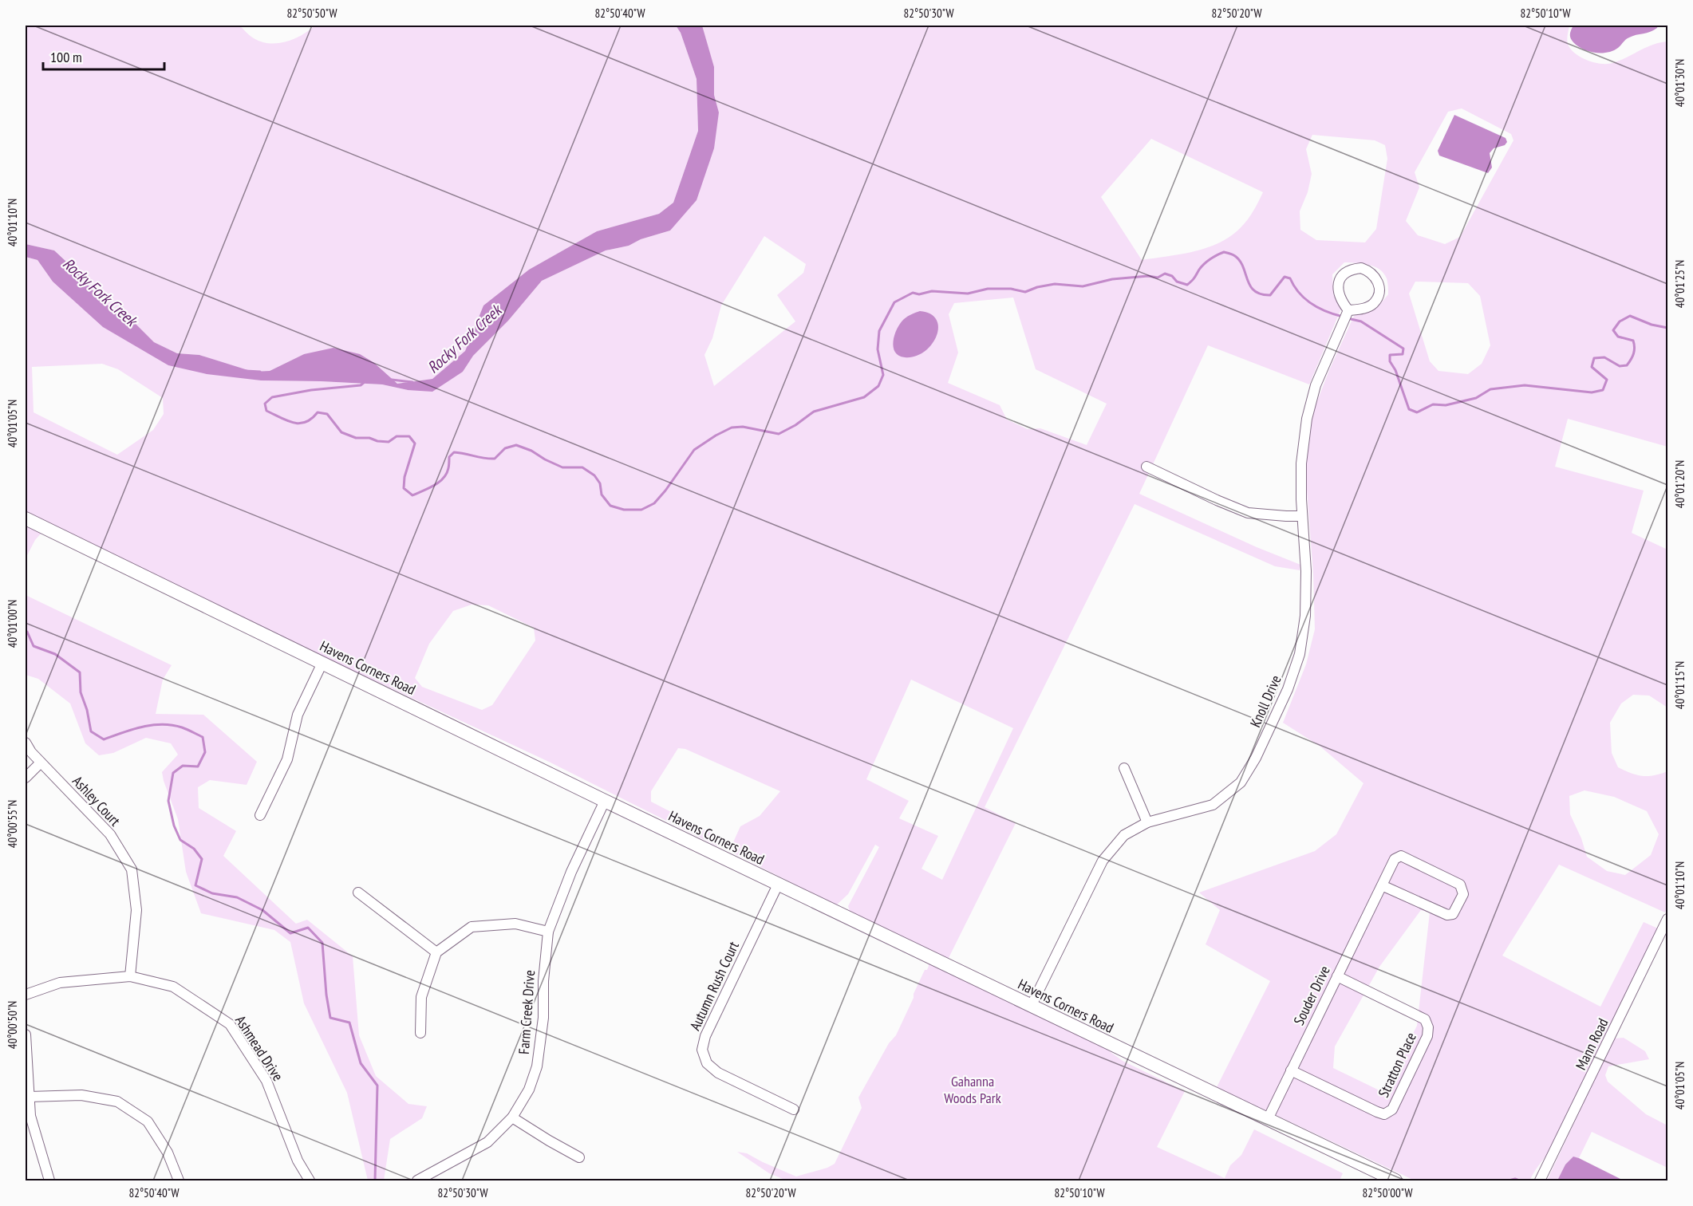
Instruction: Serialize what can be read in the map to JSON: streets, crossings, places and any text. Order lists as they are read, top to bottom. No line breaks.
{"streets":{"main road":["Havens Corners Road"],"street":["Knoll Drive","Ashley Court","Autumn Rush Court","Souder Drive","Farm Creek Drive","Mann Road","Ashmead Drive","Stratton Place"]},"crossings":[["Havens Corners Road","Knoll Drive"],["Havens Corners Road","Autumn Rush Court"],["Havens Corners Road","Souder Drive"],["Havens Corners Road","Farm Creek Drive"],["Ashley Court","Ashmead Drive"],["Souder Drive","Stratton Place"]],"water":["Rocky Fork Creek"],"parks":["Gahanna Woods Park"],"scale_bar":"100 m","coordinates":["82°50'50\"W","82°50'40\"W","82°50'30\"W","82°50'20\"W","82°50'10\"W","40°01'30\"N","40°01'10\"N","40°01'25\"N","40°01'05\"N","40°01'20\"N","40°01'00\"N","40°01'15\"N","40°00'55\"N","40°00'50\"N","82°50'00\"W"]}
